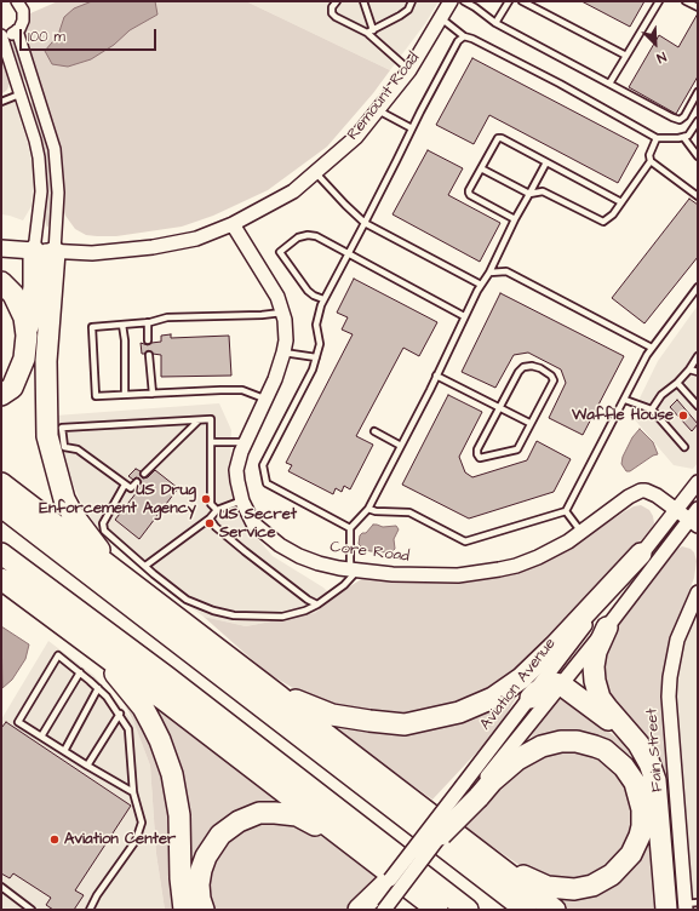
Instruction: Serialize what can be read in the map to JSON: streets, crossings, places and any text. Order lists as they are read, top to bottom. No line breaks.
{"streets":{"main road":["Remount Road"],"street":["Core Road","Aviation Avenue","Fain Street"]},"crossings":[["Remount Road","Core Road"],["Core Road","Aviation Avenue"]],"places":["Waffle House","US Drug Enforcement Agency","US Secret Service","Aviation Center"],"scale_bar":"100 m","north":"bottom right"}
